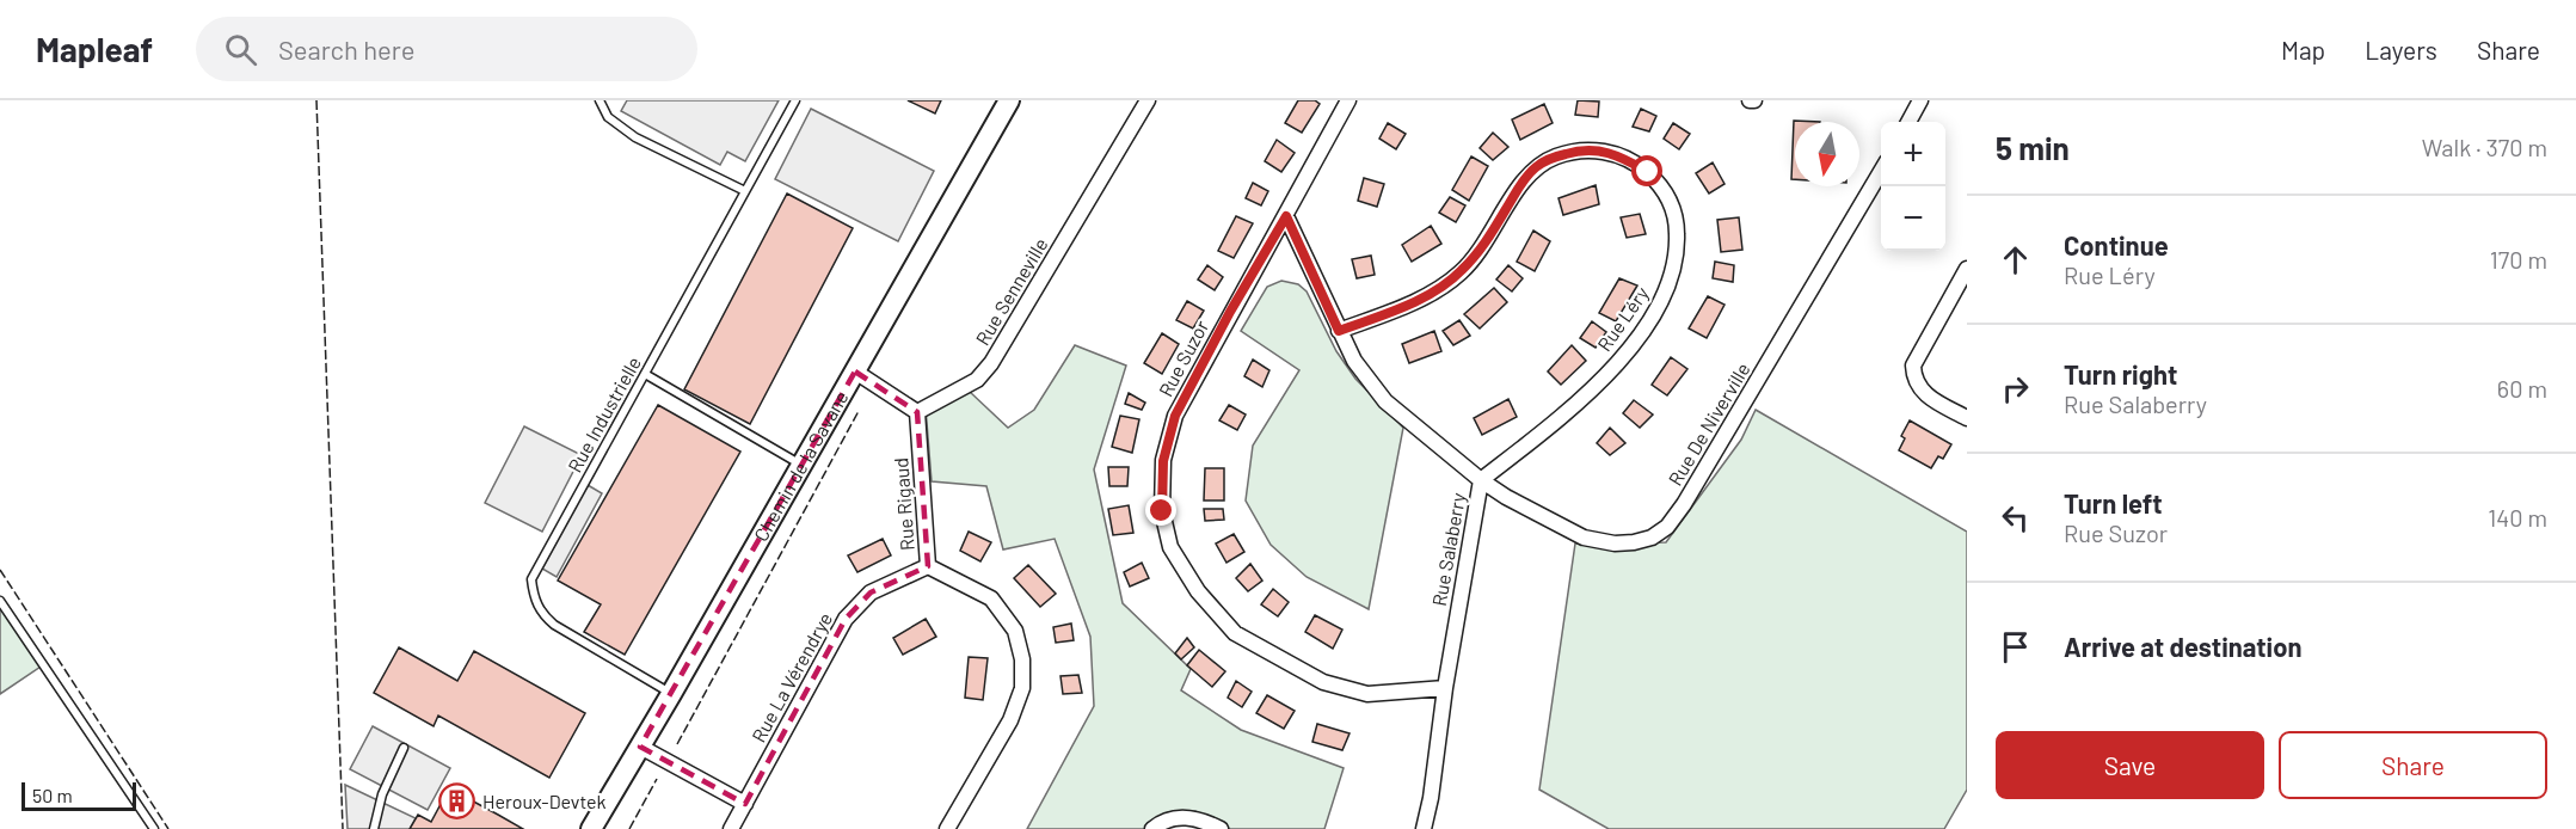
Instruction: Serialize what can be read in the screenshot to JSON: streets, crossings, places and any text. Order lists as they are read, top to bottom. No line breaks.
{"streets":{"street":["Rue Senneville","Rue Léry","Rue Suzor","Rue De Niverville","Chemin de la Savane","Rue Rigaud","Rue Salaberry","Rue La Vérendrye"],"lane":["Rue Industrielle"]},"crossings":[["Rue Senneville","Rue Rigaud"],["Rue Léry","Rue De Niverville"],["Rue Léry","Rue Salaberry"],["Rue Suzor","Rue Salaberry"],["Rue Industrielle","Chemin de la Savane"],["Rue De Niverville","Rue Salaberry"],["Rue Rigaud","Rue La Vérendrye"]],"places":{"building":["Heroux-Devtek"]},"scale_bar":"50 m","north":"bottom","page":{"header":"Mapleaf","search":"Search here","nav":["Map","Layers","Share"],"heading":["5 min","Walk · 370 m"],"map_buttons":["+","−"],"list":[["Continue","Rue Léry","170 m"],["Turn right","Rue Salaberry","60 m"],["Turn left","Rue Suzor","140 m"],"Arrive at destination"],"buttons":["Save","Share"],"scale":"50 m"}}
